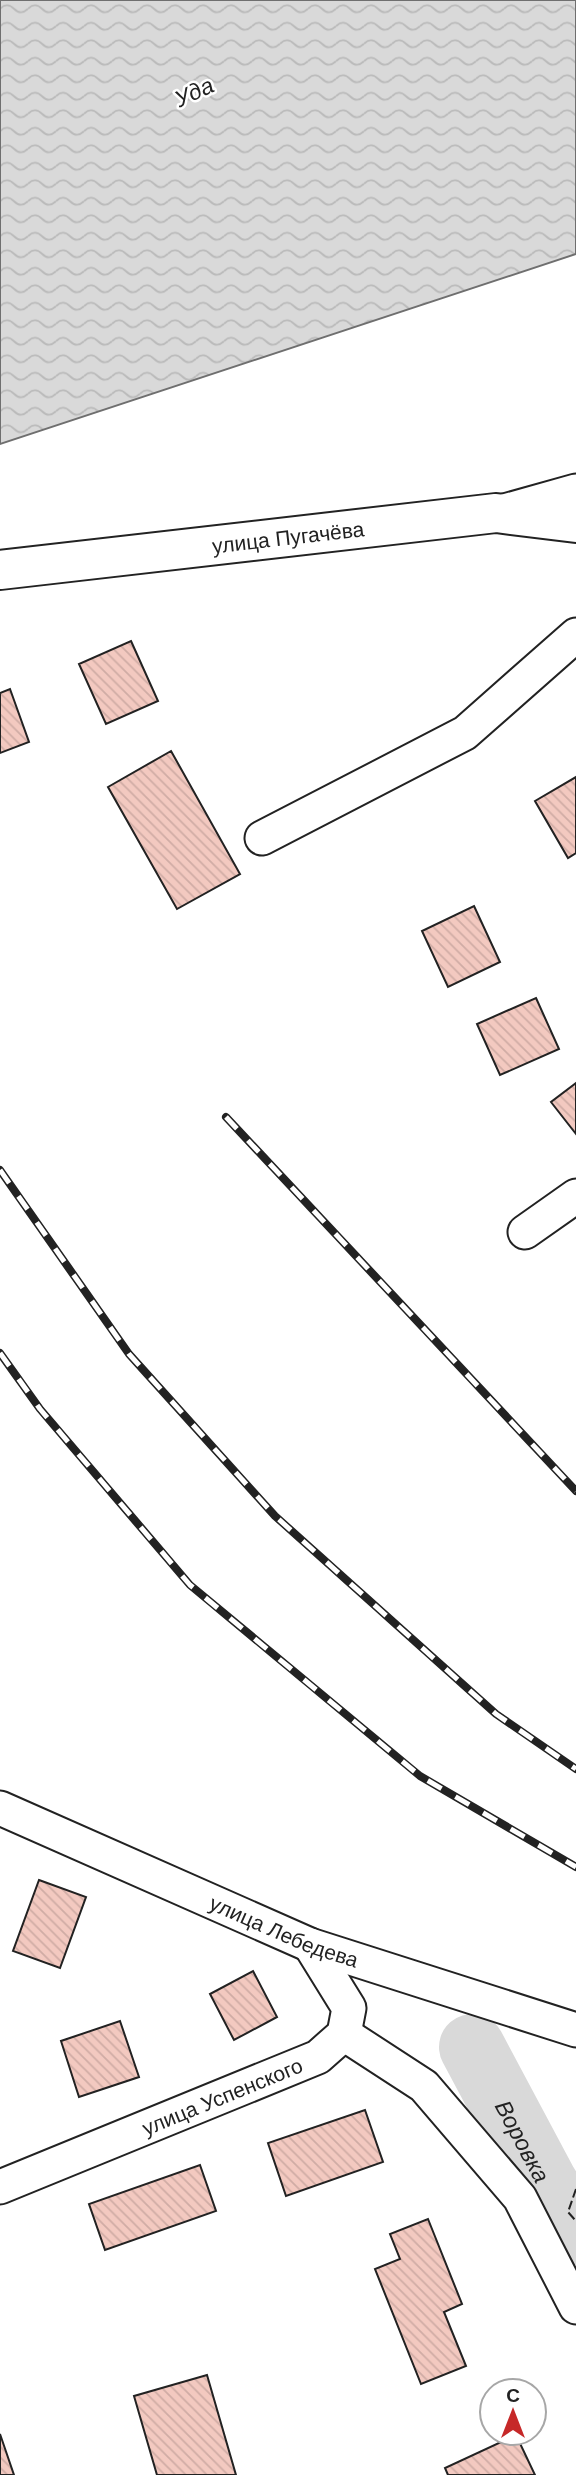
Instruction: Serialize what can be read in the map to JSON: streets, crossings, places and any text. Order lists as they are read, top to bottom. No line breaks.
{"streets":{"street":["улица Пугачёва","улица Лебедева","улица Успенского"]},"water":["Уда","Воровка"],"north":"top"}
